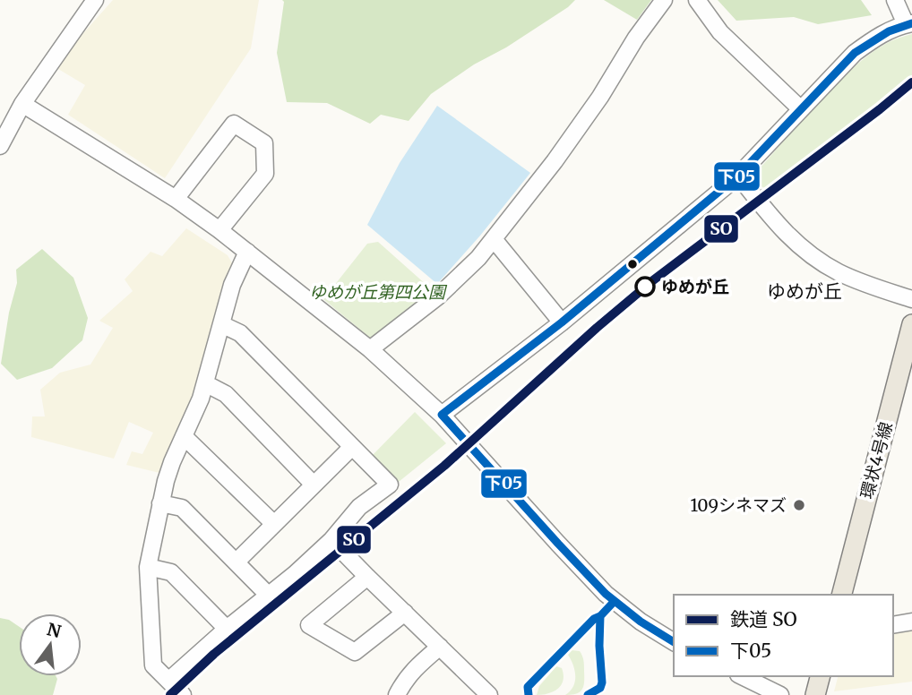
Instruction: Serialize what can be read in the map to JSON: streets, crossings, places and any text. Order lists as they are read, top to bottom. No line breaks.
{"streets":{"main road":["環状4号線"]},"districts":["ゆめが丘"],"parks":["ゆめが丘第四公園"],"places":["ゆめが丘","109シネマズ"],"lines":["transit line 下05","rail line SO"],"legend":["鉄道 SO","下05"],"north":"top"}
